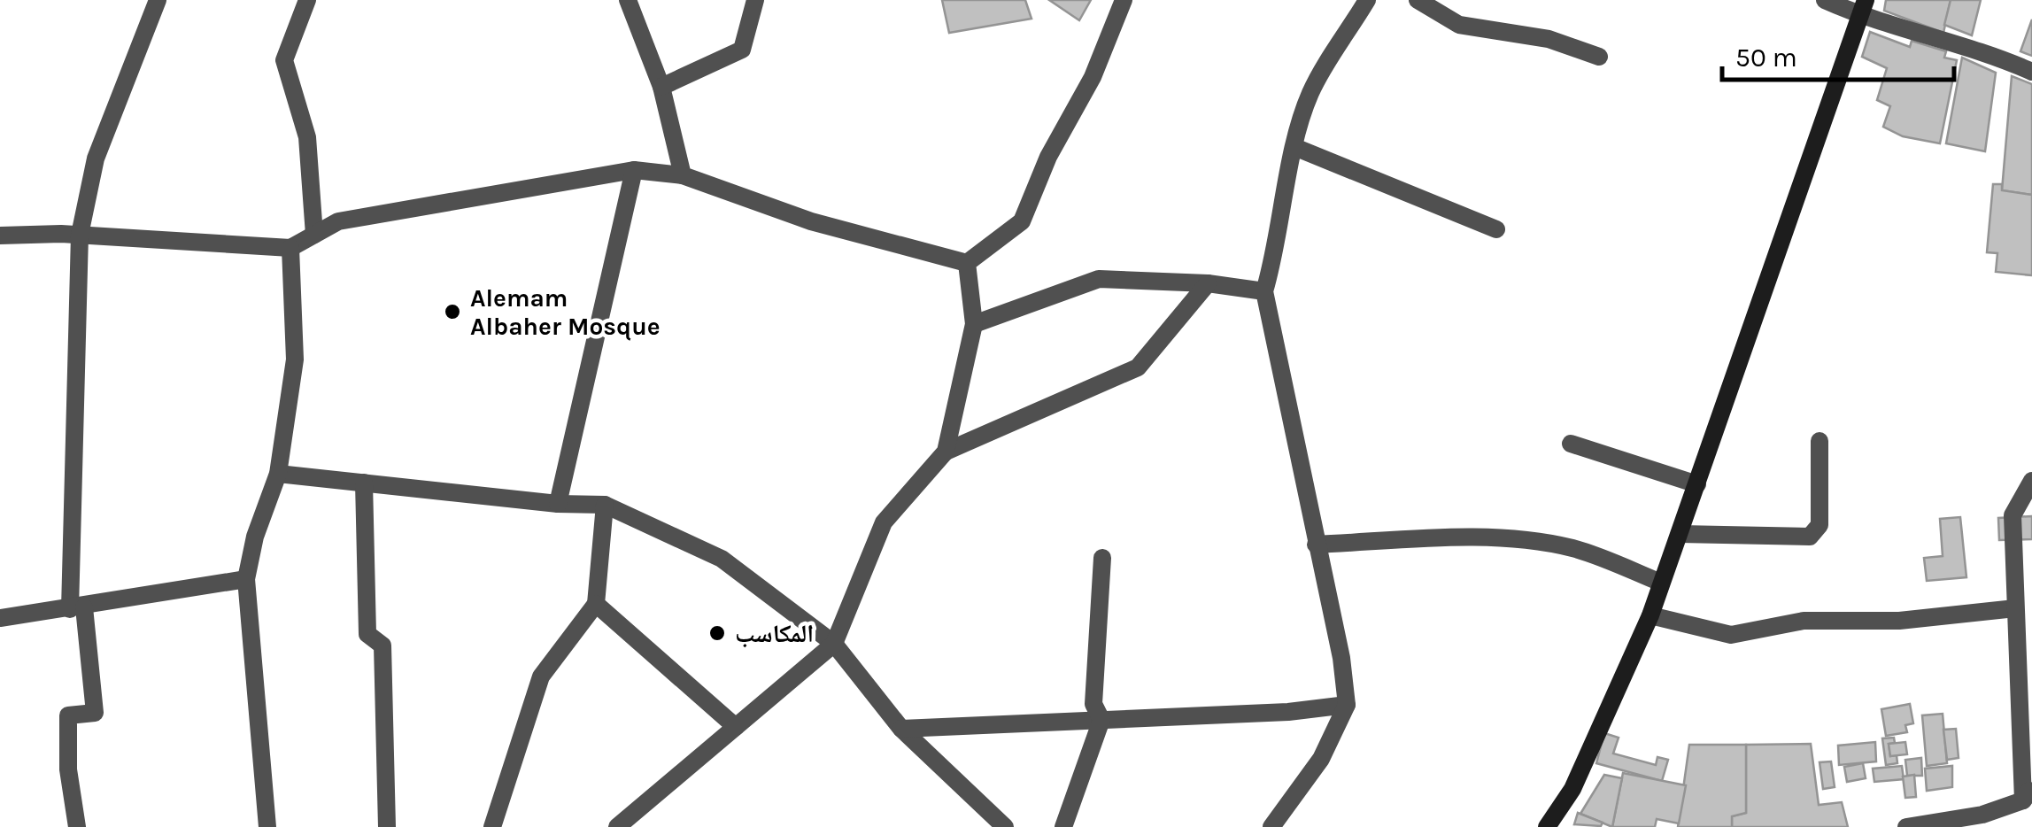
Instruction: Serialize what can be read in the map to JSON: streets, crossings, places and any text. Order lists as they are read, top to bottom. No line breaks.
{"places":["Alemam Albaher Mosque","المكاسب"],"scale_bar":"50 m"}
